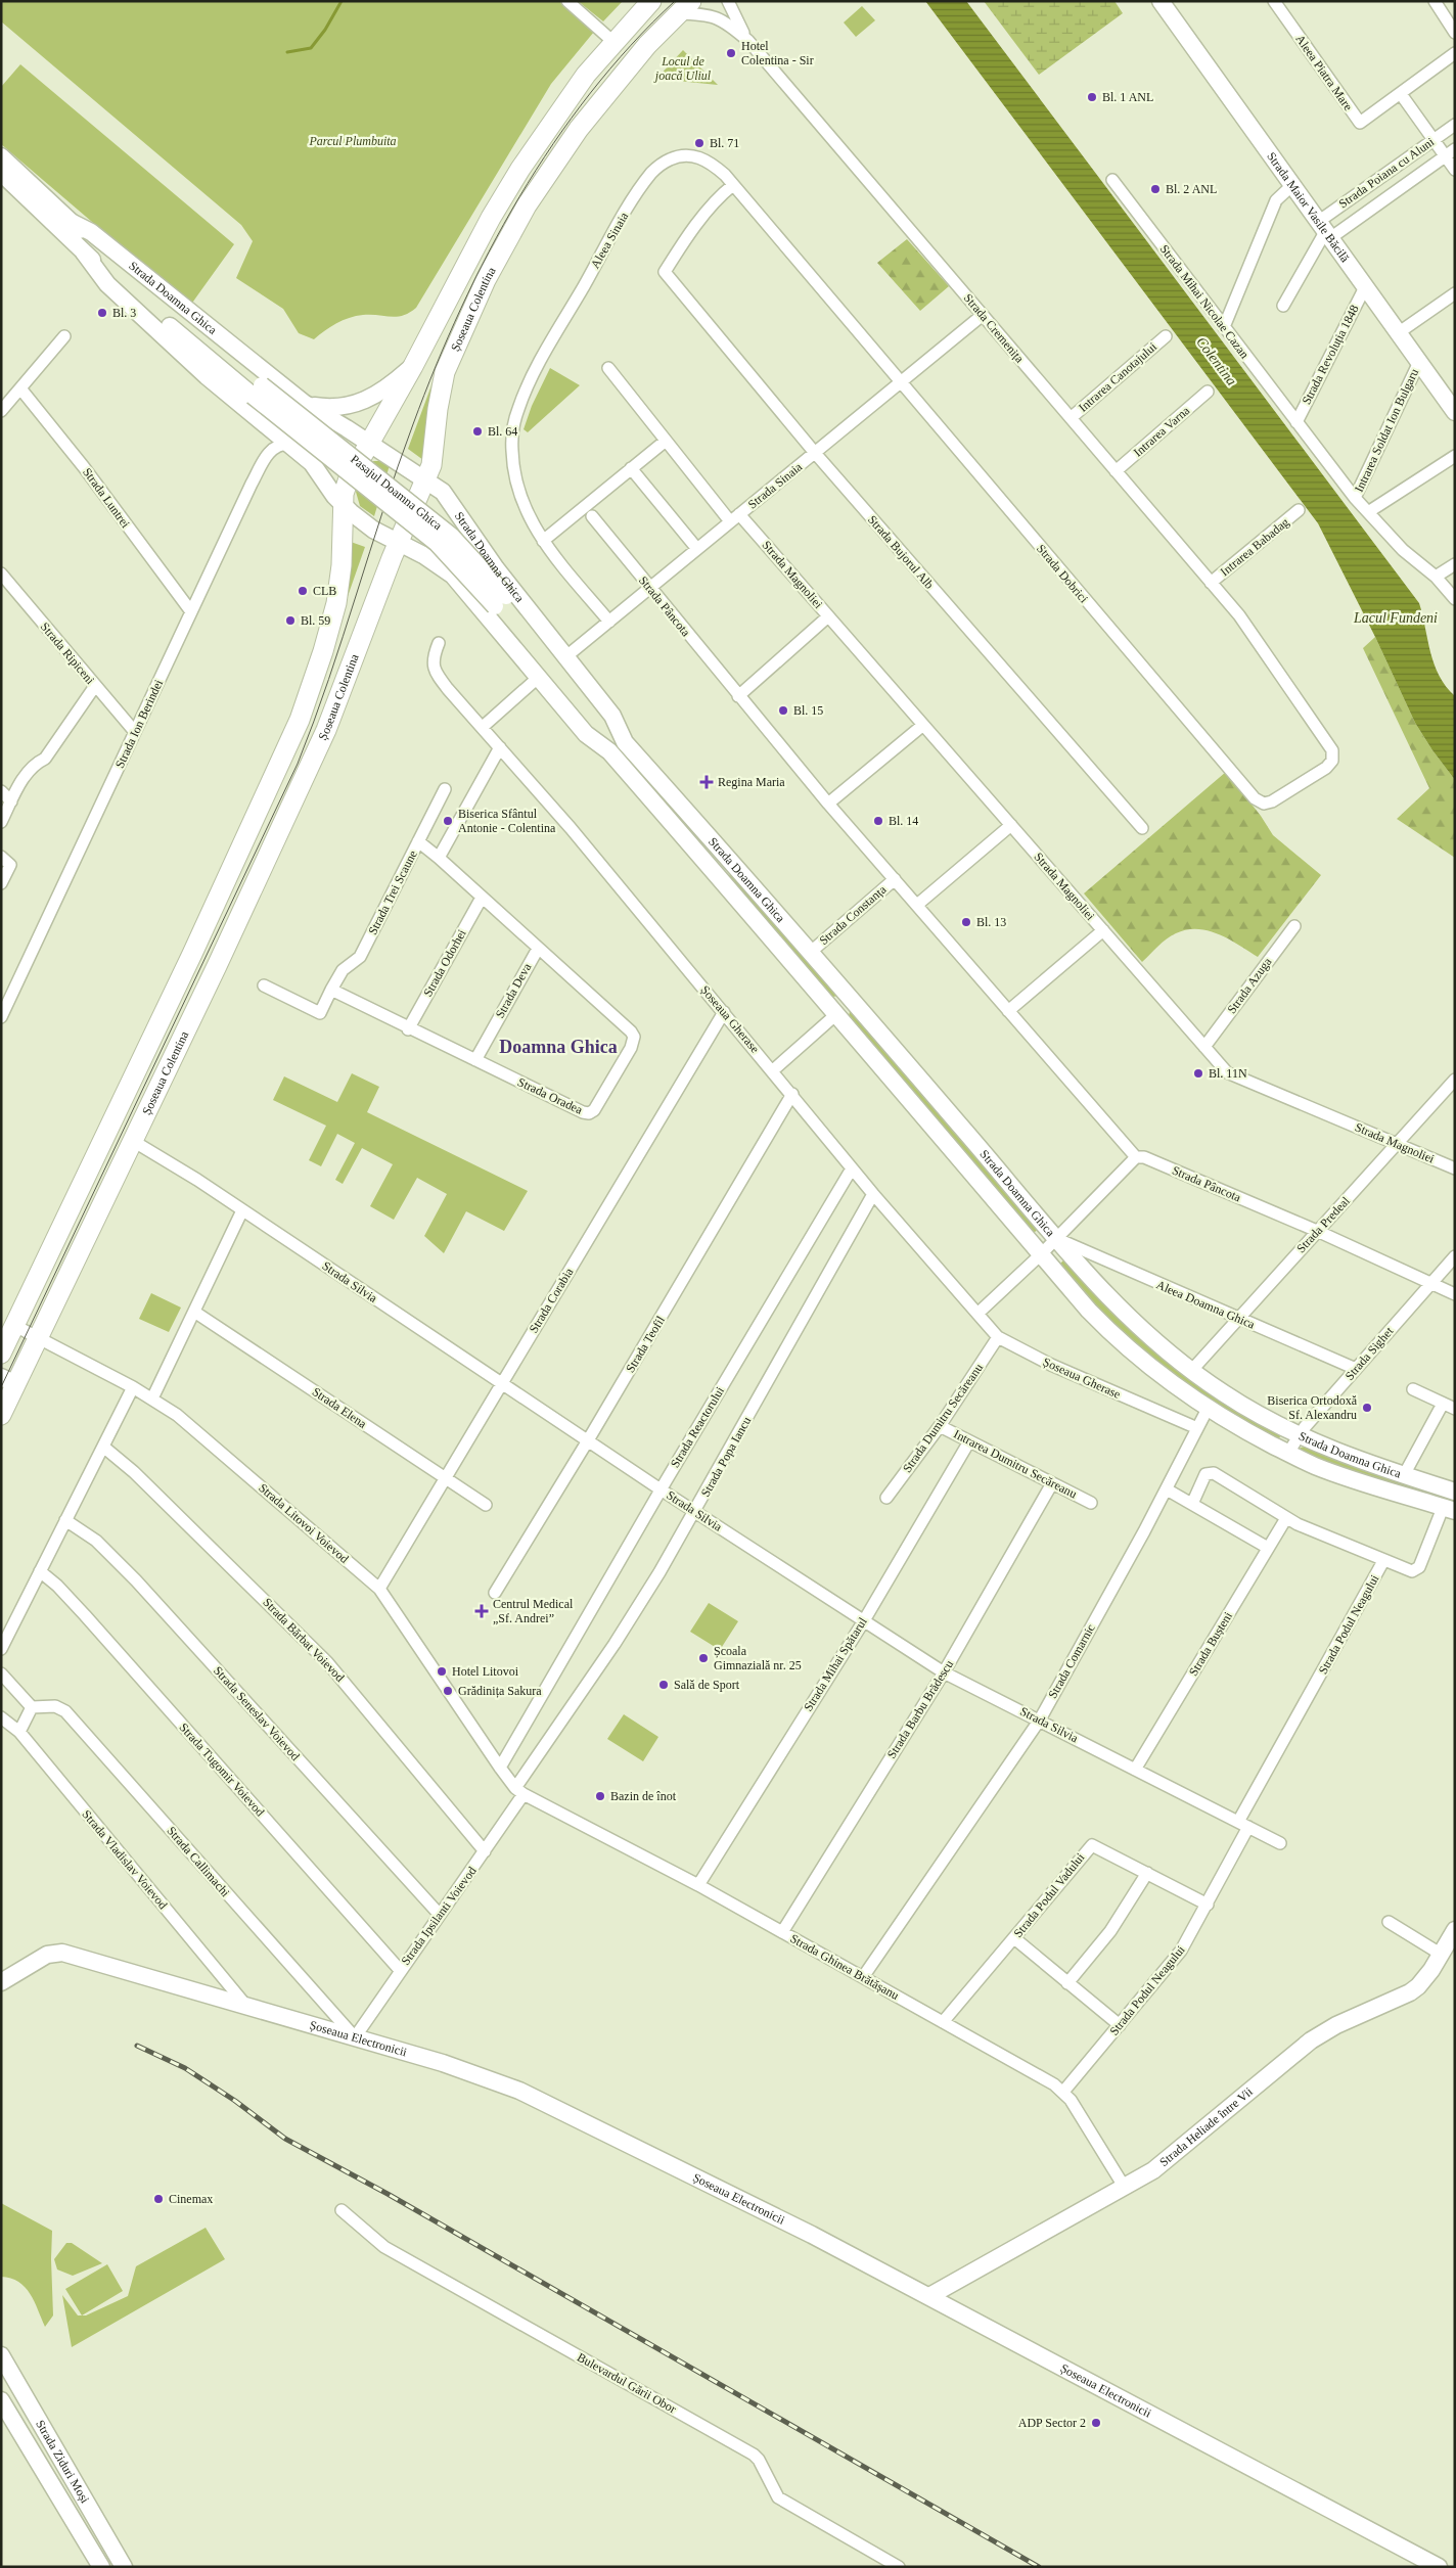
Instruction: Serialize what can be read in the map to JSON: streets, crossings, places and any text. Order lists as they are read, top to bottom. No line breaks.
{"streets":{"main road":["Strada Maior Vasile Băcilă","Strada Doamna Ghica","Șoseaua Colentina","Pasajul Doamna Ghica","Șoseaua Electronicii","Strada Heliade între Vii","Strada Ziduri Moși"],"street":["Aleea Piatra Mare","Strada Poiana cu Aluni","Aleea Sinaia","Strada Mihai Nicolae Cazan","Strada Cremenița","Strada Revoluția 1848","Intrarea Canotajului","Intrarea Soldat Ion Bulgaru","Intrarea Varna","Strada Sinaia","Strada Luntrei","Intrarea Babadag","Strada Bujorul Alb","Strada Dobrici","Strada Magnoliei","Strada Pâncota","Strada Ripiceni","Strada Ion Berindei","Strada Trei Scaune","Strada Constanța","Strada Odorhei","Strada Azuga","Strada Deva","Șoseaua Gherase","Strada Oradea","Strada Predeal","Strada Silvia","Strada Corabia","Aleea Doamna Ghica","Strada Teofil","Strada Sighet","Strada Elena","Strada Dumitru Secăreanu","Strada Reactorului","Strada Popa Iancu","Intrarea Dumitru Secăreanu","Strada Litovoi Voievod","Strada Podul Neagului","Strada Bărbat Voievod","Strada Bușteni","Strada Comarnic","Strada Mihai Spătarul","Strada Barbu Brădescu","Strada Seneslav Voievod","Strada Tugomir Voievod","Strada Vladislav Voievod","Strada Callimachi","Strada Podul Vadului","Strada Ipsilanti Voievod","Strada Ghinea Brătășanu","Bulevardul Gării Obor"]},"crossings":[["Strada Poiana cu Aluni","Strada Maior Vasile Băcilă"],["Strada Maior Vasile Băcilă","Strada Revoluția 1848"],["Strada Maior Vasile Băcilă","Intrarea Soldat Ion Bulgaru"],["Aleea Sinaia","Strada Sinaia"],["Aleea Sinaia","Strada Bujorul Alb"],["Aleea Sinaia","Strada Dobrici"],["Strada Doamna Ghica","Șoseaua Colentina"],["Strada Doamna Ghica","Strada Sinaia"],["Strada Doamna Ghica","Pasajul Doamna Ghica"],["Strada Doamna Ghica","Strada Ion Berindei"],["Strada Doamna Ghica","Strada Constanța"],["Strada Doamna Ghica","Strada Predeal"],["Strada Doamna Ghica","Aleea Doamna Ghica"],["Strada Doamna Ghica","Strada Sighet"],["Strada Doamna Ghica","Strada Comarnic"],["Strada Mihai Nicolae Cazan","Strada Revoluția 1848"],["Strada Mihai Nicolae Cazan","Intrarea Soldat Ion Bulgaru"],["Șoseaua Colentina","Strada Cremenița"],["Șoseaua Colentina","Strada Silvia"],["Șoseaua Colentina","Strada Litovoi Voievod"],["Strada Cremenița","Intrarea Canotajului"],["Strada Cremenița","Intrarea Varna"],["Strada Cremenița","Strada Sinaia"],["Strada Cremenița","Intrarea Babadag"],["Strada Cremenița","Strada Dobrici"],["Strada Sinaia","Strada Bujorul Alb"],["Strada Sinaia","Strada Dobrici"],["Strada Sinaia","Strada Magnoliei"],["Strada Sinaia","Strada Pâncota"],["Strada Luntrei","Strada Ion Berindei"],["Strada Magnoliei","Strada Azuga"],["Strada Magnoliei","Strada Predeal"],["Strada Pâncota","Strada Constanța"],["Strada Pâncota","Strada Predeal"],["Strada Pâncota","Strada Sighet"],["Strada Ripiceni","Strada Ion Berindei"],["Strada Trei Scaune","Șoseaua Gherase"],["Strada Trei Scaune","Strada Oradea"],["Strada Odorhei","Strada Oradea"],["Strada Deva","Strada Oradea"],["Șoseaua Gherase","Strada Corabia"],["Șoseaua Gherase","Strada Teofil"],["Șoseaua Gherase","Strada Dumitru Secăreanu"],["Șoseaua Gherase","Strada Reactorului"],["Șoseaua Gherase","Strada Popa Iancu"],["Șoseaua Gherase","Strada Comarnic"],["Strada Predeal","Aleea Doamna Ghica"],["Strada Silvia","Strada Corabia"],["Strada Silvia","Strada Teofil"],["Strada Silvia","Strada Reactorului"],["Strada Silvia","Strada Popa Iancu"],["Strada Silvia","Strada Podul Neagului"],["Strada Silvia","Strada Bușteni"],["Strada Silvia","Strada Comarnic"],["Strada Silvia","Strada Mihai Spătarul"],["Strada Silvia","Strada Barbu Brădescu"],["Strada Corabia","Strada Elena"],["Strada Corabia","Strada Litovoi Voievod"],["Aleea Doamna Ghica","Strada Sighet"],["Strada Dumitru Secăreanu","Intrarea Dumitru Secăreanu"],["Strada Reactorului","Strada Litovoi Voievod"],["Strada Popa Iancu","Strada Litovoi Voievod"],["Strada Popa Iancu","Strada Ipsilanti Voievod"],["Strada Popa Iancu","Strada Ghinea Brătășanu"],["Intrarea Dumitru Secăreanu","Strada Mihai Spătarul"],["Intrarea Dumitru Secăreanu","Strada Barbu Brădescu"],["Strada Litovoi Voievod","Strada Ipsilanti Voievod"],["Strada Litovoi Voievod","Strada Ghinea Brătășanu"],["Strada Podul Neagului","Strada Podul Vadului"],["Strada Podul Neagului","Strada Ghinea Brătășanu"],["Strada Bărbat Voievod","Strada Ipsilanti Voievod"],["Strada Comarnic","Strada Ghinea Brătășanu"],["Strada Mihai Spătarul","Strada Ghinea Brătășanu"],["Strada Barbu Brădescu","Strada Ghinea Brătășanu"],["Strada Seneslav Voievod","Strada Ipsilanti Voievod"],["Strada Tugomir Voievod","Strada Ipsilanti Voievod"],["Strada Vladislav Voievod","Șoseaua Electronicii"],["Strada Callimachi","Strada Ipsilanti Voievod"],["Strada Callimachi","Șoseaua Electronicii"],["Strada Podul Vadului","Strada Ghinea Brătășanu"],["Strada Ipsilanti Voievod","Strada Ghinea Brătășanu"],["Strada Ipsilanti Voievod","Șoseaua Electronicii"],["Strada Ghinea Brătășanu","Strada Heliade între Vii"],["Șoseaua Electronicii","Strada Heliade între Vii"]],"districts":["Doamna Ghica"],"water":["Colentina","Lacul Fundeni"],"parks":["Locul de joacă Uliul","Parcul Plumbuita"],"places":{"other":["Hotel Colentina - Sir","Bl. 1 ANL","Bl. 71","Bl. 2 ANL","Bl. 3","Bl. 64","CLB","Bl. 59","Bl. 15","Biserica Sfântul Antonie - Colentina","Bl. 14","Bl. 13","Bl. 11N","Biserica Ortodoxă Sf. Alexandru","Școala Gimnazială nr. 25","Hotel Litovoi","Sală de Sport","Grădinița Sakura","Bazin de înot","Cinemax","ADP Sector 2"],"health":["Regina Maria","Centrul Medical „Sf. Andrei”"]}}
